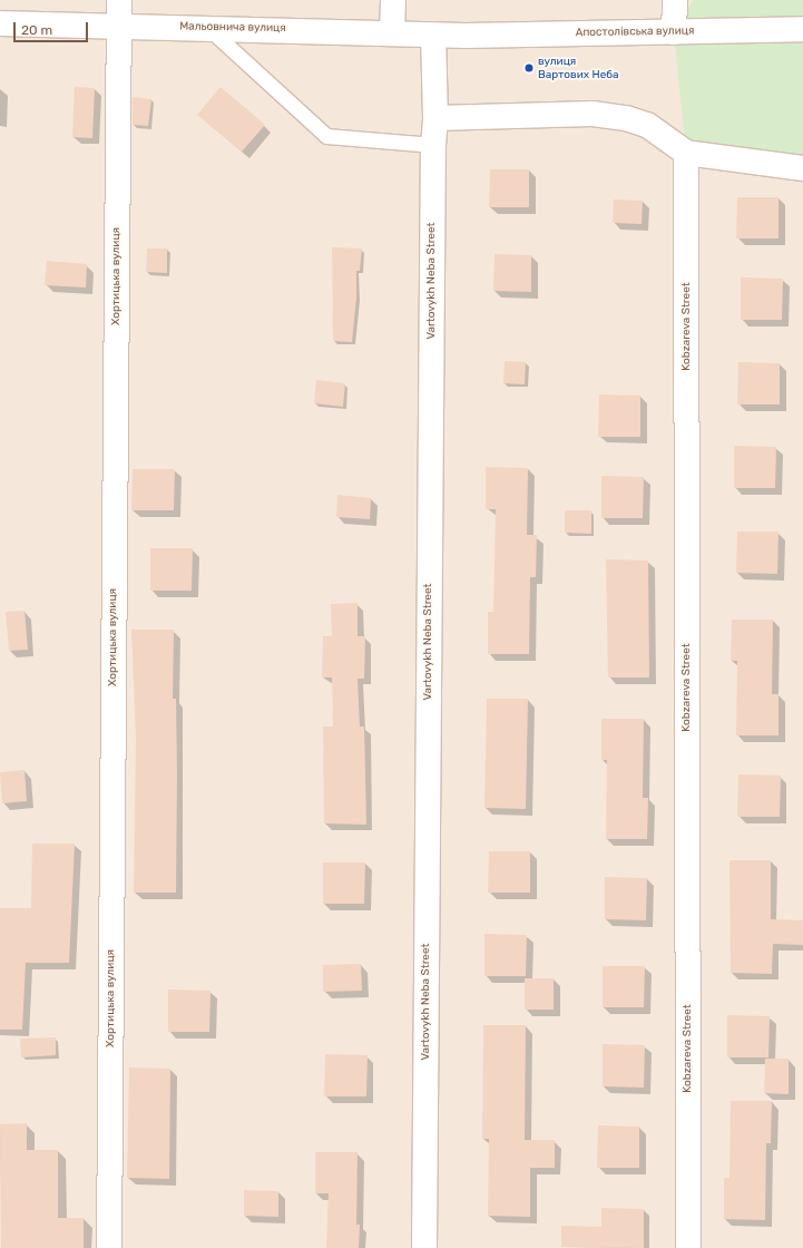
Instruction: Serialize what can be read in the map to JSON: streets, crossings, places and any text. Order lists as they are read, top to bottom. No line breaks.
{"streets":{"street":["Мальовнича вулиця","Апостолівська вулиця","Хортицька вулиця","Vartovykh Neba Street","Kobzareva Street"]},"crossings":[["Мальовнича вулиця","Апостолівська вулиця"],["Мальовнича вулиця","Хортицька вулиця"],["Мальовнича вулиця","Vartovykh Neba Street"]],"places":["вулиця Вартових Неба"],"scale_bar":"20 m"}
